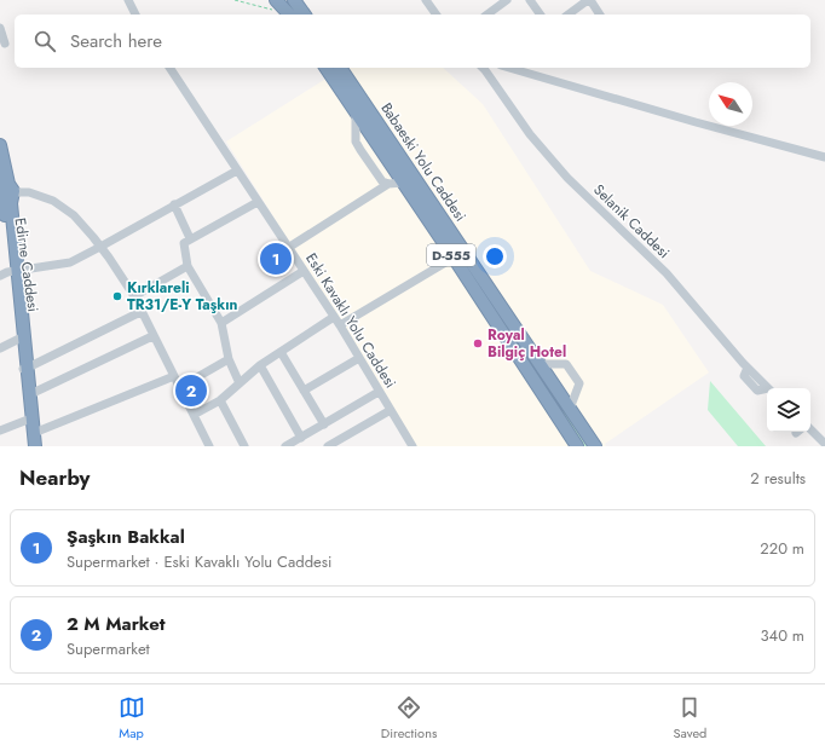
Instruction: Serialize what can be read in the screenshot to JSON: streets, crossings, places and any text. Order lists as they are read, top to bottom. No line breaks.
{"streets":{"highway":["Babaeski Yolu Caddesi","D-555","Edirne Caddesi"],"street":["Selanik Caddesi","Eski Kavaklı Yolu Caddesi"]},"places":["Kırklareli TR31/E-Y Taşkın","Royal Bilgiç Hotel"],"north":"top left","page":{"search":"Search here","pins":["1","2"],"heading":["Nearby","2 results"],"list":[{"mark":"1","name":"Şaşkın Bakkal","note":"Supermarket · Eski Kavaklı Yolu Caddesi","value":"220 m"},{"mark":"2","name":"2 M Market","note":"Supermarket","value":"340 m"}],"nav":["Map","Directions","Saved"]}}
